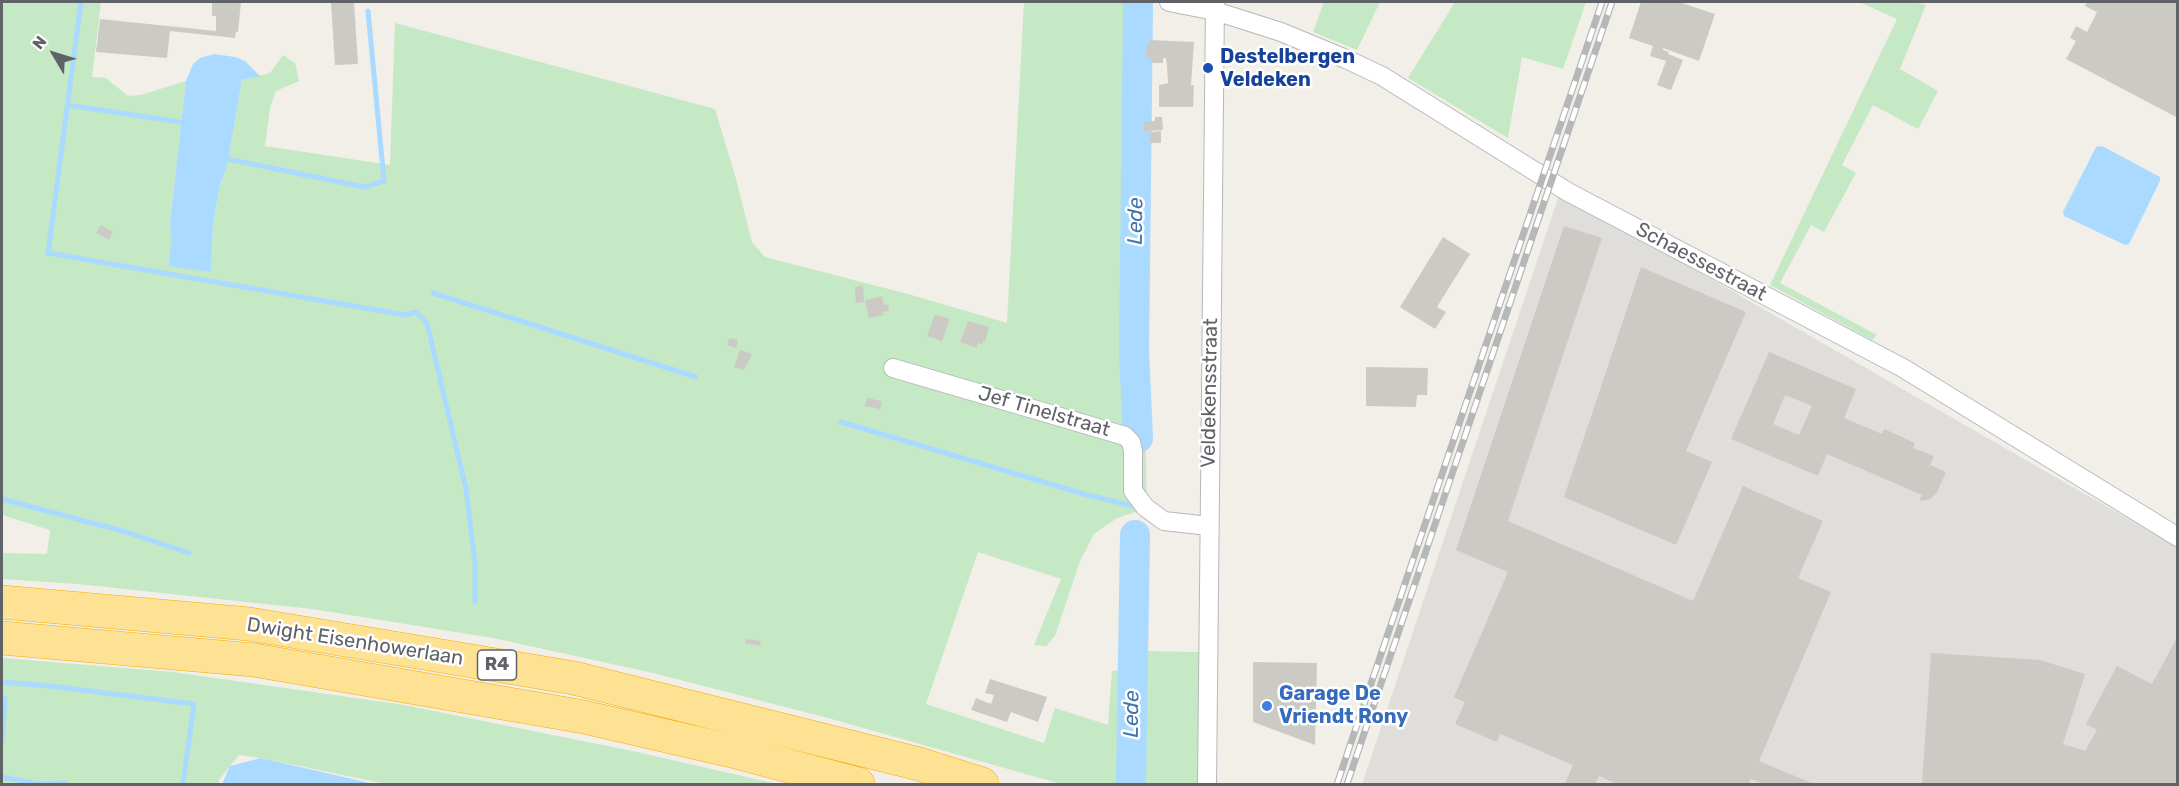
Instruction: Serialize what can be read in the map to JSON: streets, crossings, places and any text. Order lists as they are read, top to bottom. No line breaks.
{"streets":{"highway":["Dwight Eisenhowerlaan","R4"],"street":["Schaessestraat","Veldekensstraat","Jef Tinelstraat"]},"crossings":[["Schaessestraat","Veldekensstraat"],["Veldekensstraat","Jef Tinelstraat"]],"water":["Lede"],"places":["Destelbergen Veldeken","Garage De Vriendt Rony"],"north":"top left"}
